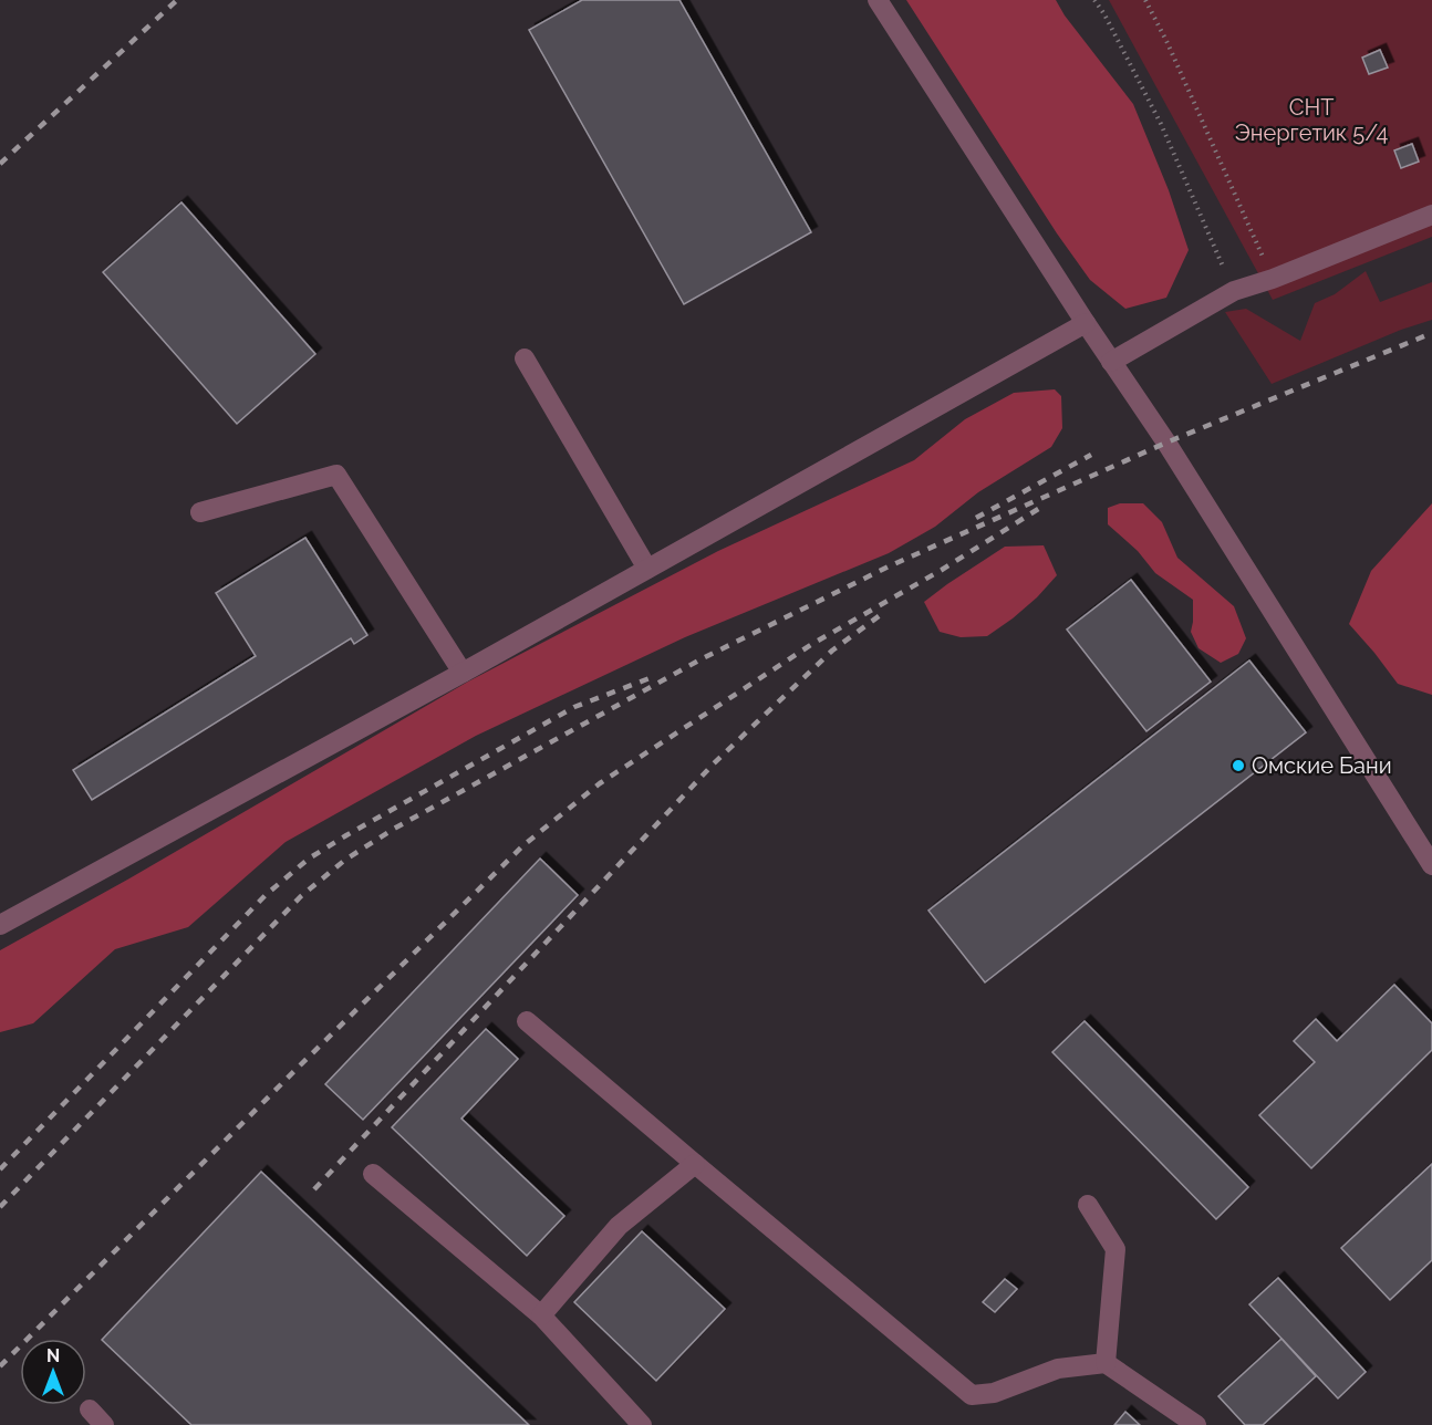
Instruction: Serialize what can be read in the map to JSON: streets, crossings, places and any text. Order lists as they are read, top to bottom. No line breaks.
{"parks":["СНТ Энергетик 5/4"],"places":["Омские Бани"],"north":"top"}
